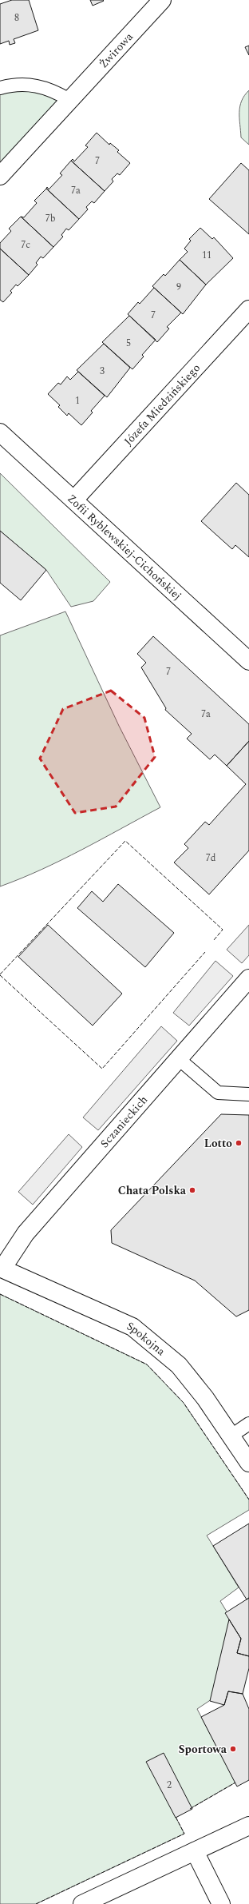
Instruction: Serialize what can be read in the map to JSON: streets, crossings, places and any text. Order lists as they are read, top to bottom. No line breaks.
{"streets":{"street":["Żwirowa","Józefa Miedzińskiego","Zofii Ryblewskiej-Cichońskiej","Sczanieckich","Spokojna"]},"crossings":[["Józefa Miedzińskiego","Zofii Ryblewskiej-Cichońskiej"],["Sczanieckich","Spokojna"]],"places":["Lotto","Chata Polska","Sportowa"],"house_numbers":["8","7","7a","7b","7c","11","9","7","5","3","1","7","7a","7d","2"]}
